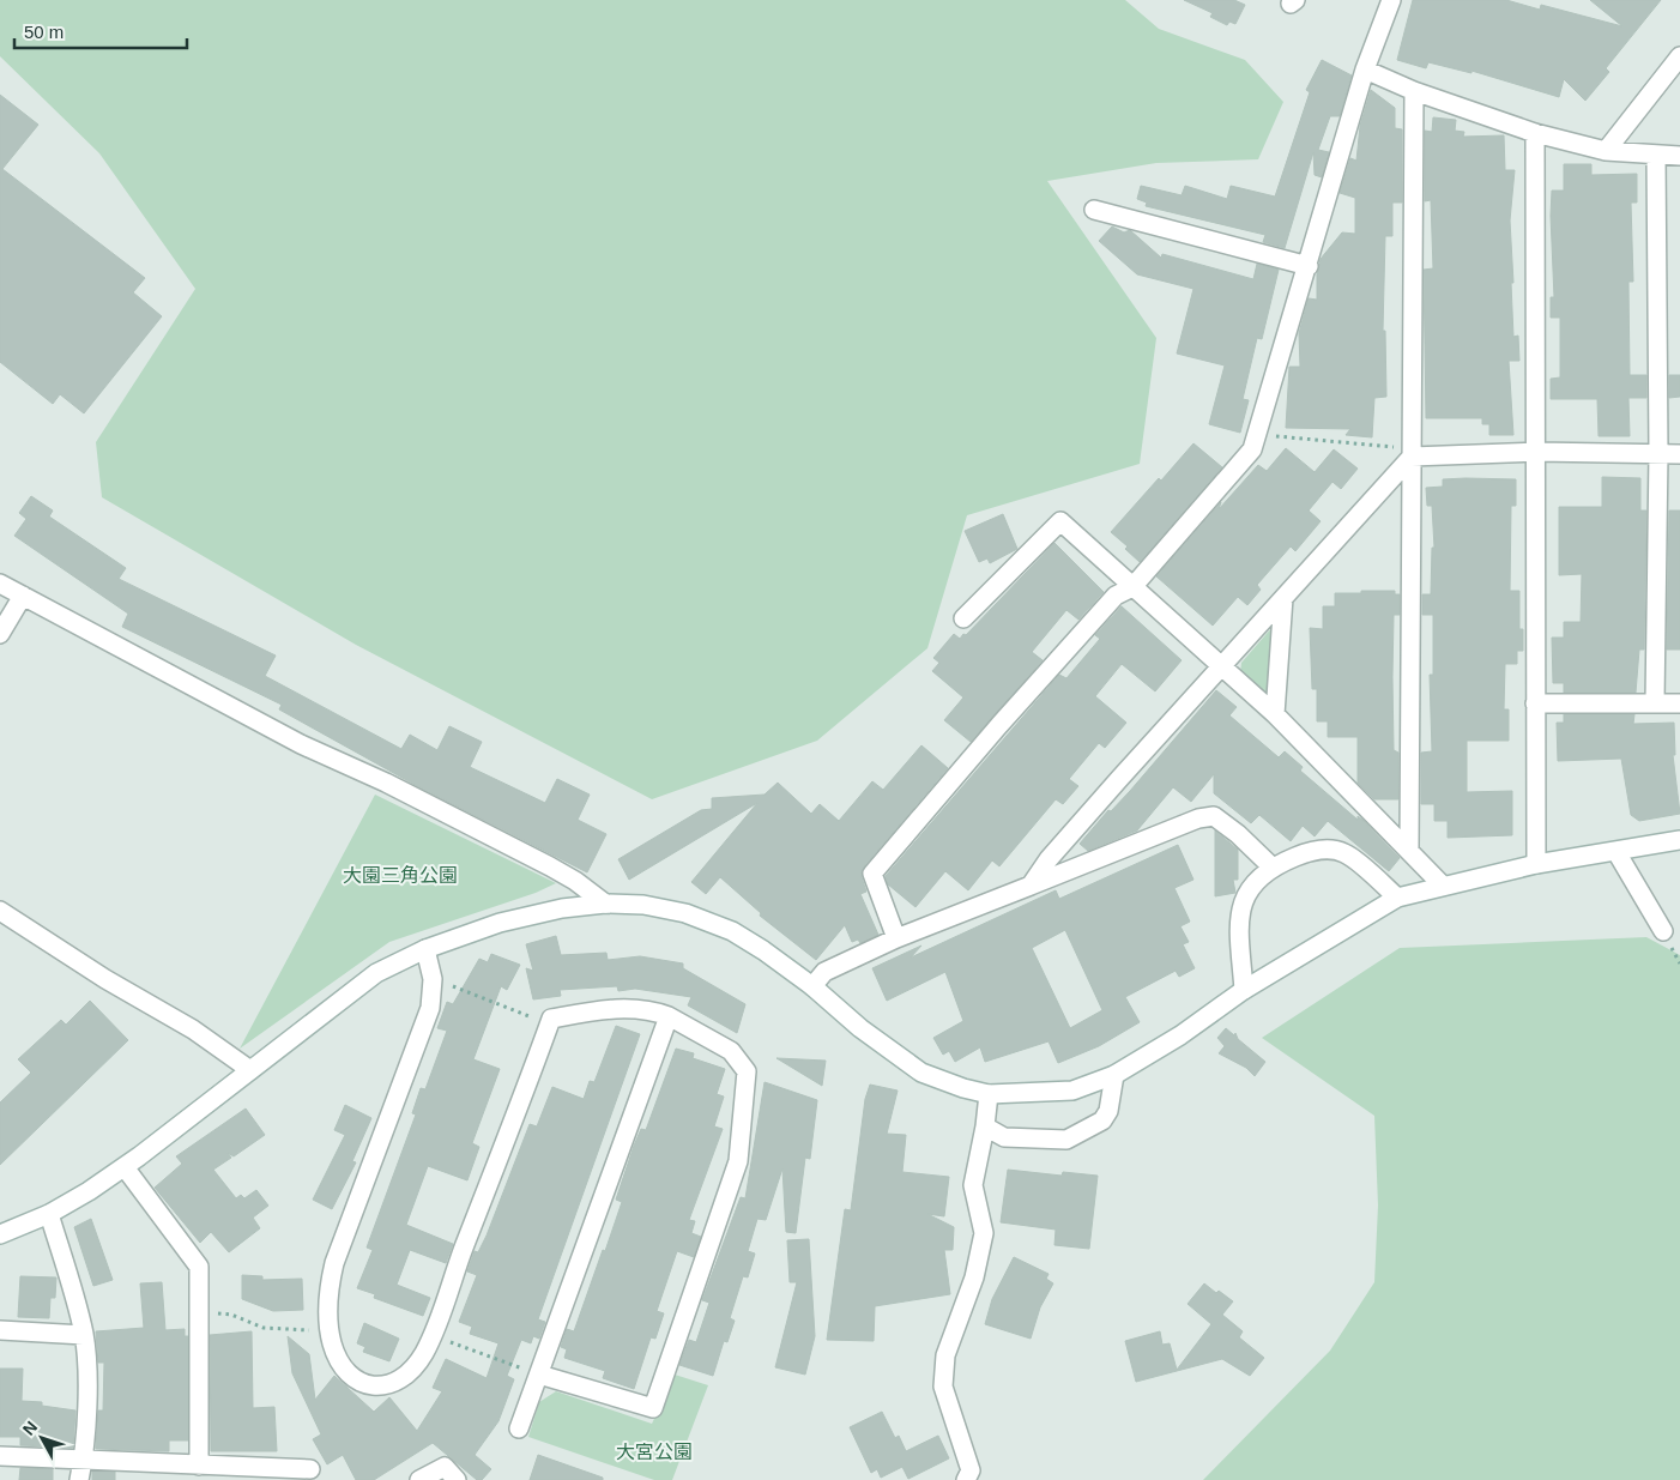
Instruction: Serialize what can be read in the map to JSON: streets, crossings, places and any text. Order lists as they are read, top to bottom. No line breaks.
{"parks":["大園三角公園","大宮公園"],"scale_bar":"50 m","north":"top left"}
